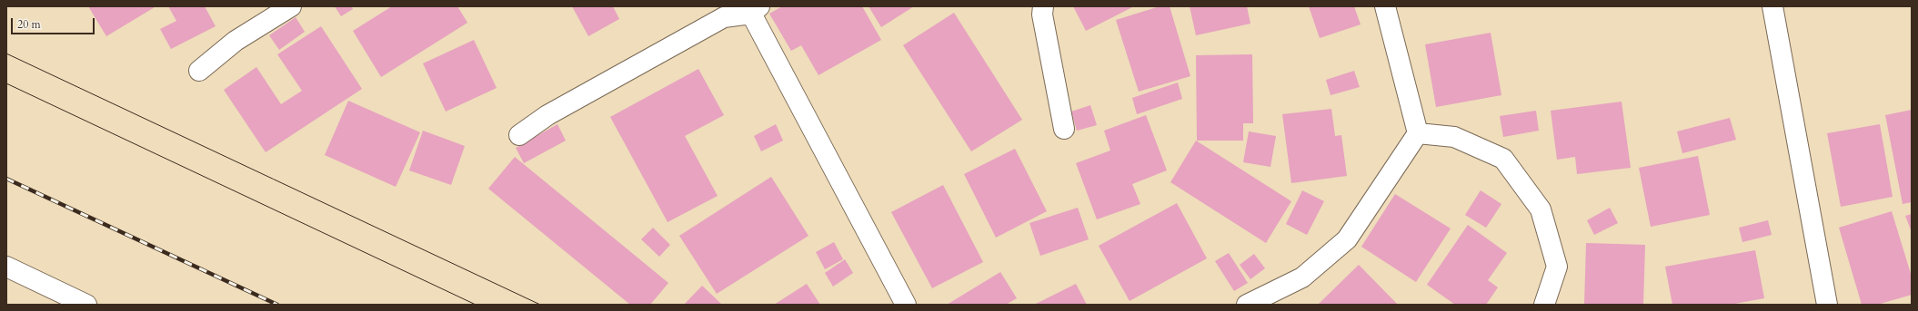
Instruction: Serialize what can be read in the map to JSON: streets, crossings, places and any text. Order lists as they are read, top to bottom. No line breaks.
{"scale_bar":"20 m"}
